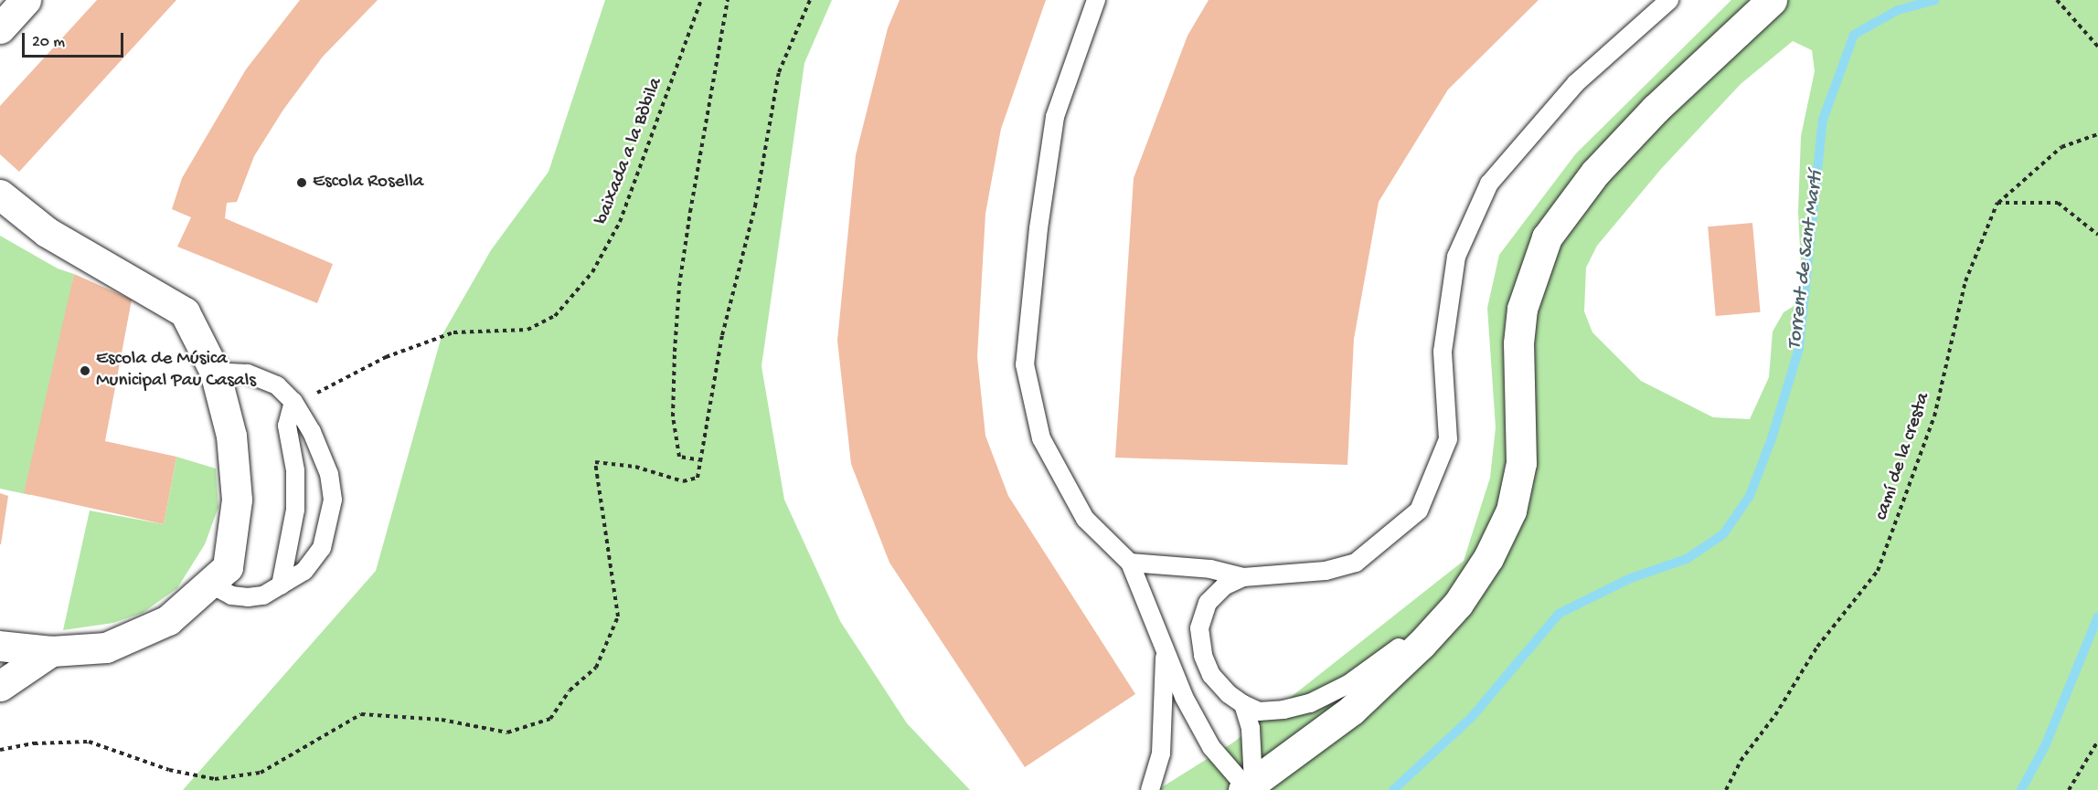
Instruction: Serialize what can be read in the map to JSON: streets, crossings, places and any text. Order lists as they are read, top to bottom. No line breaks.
{"streets":{"path":["baixada a la Bòbila","camí de la cresta"]},"water":["Torrent de Sant Martí"],"places":["Escola Rosella","Escola de Música Municipal Pau Casals"],"scale_bar":"20 m"}
